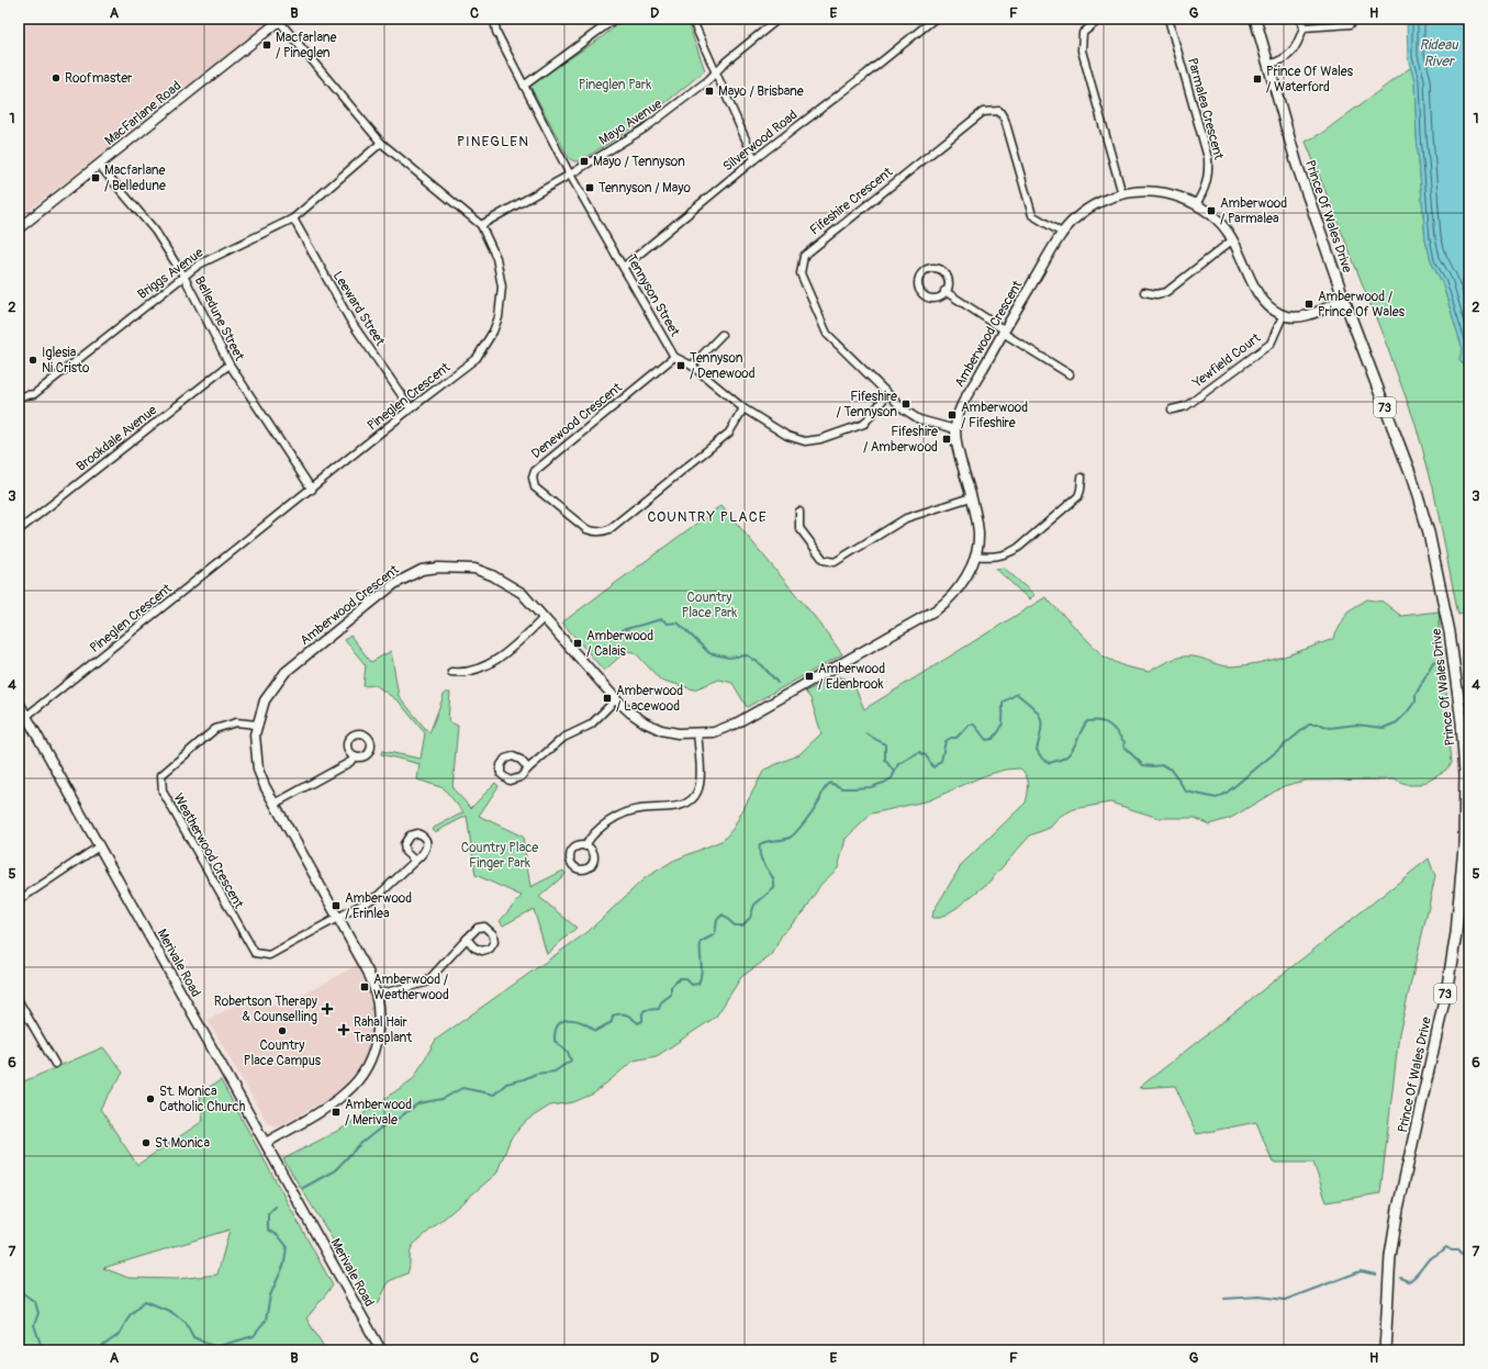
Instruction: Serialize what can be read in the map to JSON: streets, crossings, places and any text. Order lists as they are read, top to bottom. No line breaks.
{"streets":{"main road":["Prince Of Wales Drive","73"],"street":["Parmalea Crescent","MacFarlane Road","Mayo Avenue","Silverwood Road","Fifeshire Crescent","Briggs Avenue","Tennyson Street","Leeward Street","Belledune Street","Amberwood Crescent","Yewfield Court","Pineglen Crescent","Denewood Crescent","Brookdale Avenue","Weatherwood Crescent","Merivale Road"]},"crossings":[["Parmalea Crescent","Amberwood Crescent"],["MacFarlane Road","Belledune Street"],["MacFarlane Road","Pineglen Crescent"],["Mayo Avenue","Tennyson Street"],["Mayo Avenue","Pineglen Crescent"],["Silverwood Road","Tennyson Street"],["Fifeshire Crescent","Tennyson Street"],["Fifeshire Crescent","Amberwood Crescent"],["Briggs Avenue","Leeward Street"],["Briggs Avenue","Belledune Street"],["Briggs Avenue","Pineglen Crescent"],["Tennyson Street","Denewood Crescent"],["Leeward Street","Pineglen Crescent"],["Belledune Street","Pineglen Crescent"],["Belledune Street","Brookdale Avenue"],["Amberwood Crescent","Yewfield Court"],["Amberwood Crescent","Weatherwood Crescent"],["Amberwood Crescent","Merivale Road"],["Pineglen Crescent","Merivale Road"]],"districts":["PINEGLEN","COUNTRY PLACE"],"water":["Rideau River"],"parks":["Pineglen Park","Country Place Park","Country Place Finger Park"],"places":{"transit":["Macfarlane / Pineglen","Prince Of Wales / Waterford","Mayo / Brisbane","Mayo / Tennyson","Macfarlane / Belledune","Tennyson / Mayo","Amberwood / Parmalea","Amberwood / Prince Of Wales","Tennyson / Denewood","Fifeshire / Tennyson","Amberwood / Fifeshire","Fifeshire / Amberwood","Amberwood / Calais","Amberwood / Edenbrook","Amberwood / Lacewood","Amberwood / Erinlea","Amberwood / Weatherwood","Amberwood / Merivale"],"other":["Roofmaster","Iglesia Ni Cristo","Country Place Campus","St. Monica Catholic Church","St Monica"],"health":["Robertson Therapy & Counselling","Rahal Hair Transplant"]},"grid":{"columns":["A","B","C","D","E","F","G","H"],"rows":["1","2","3","4","5","6","7"]}}
